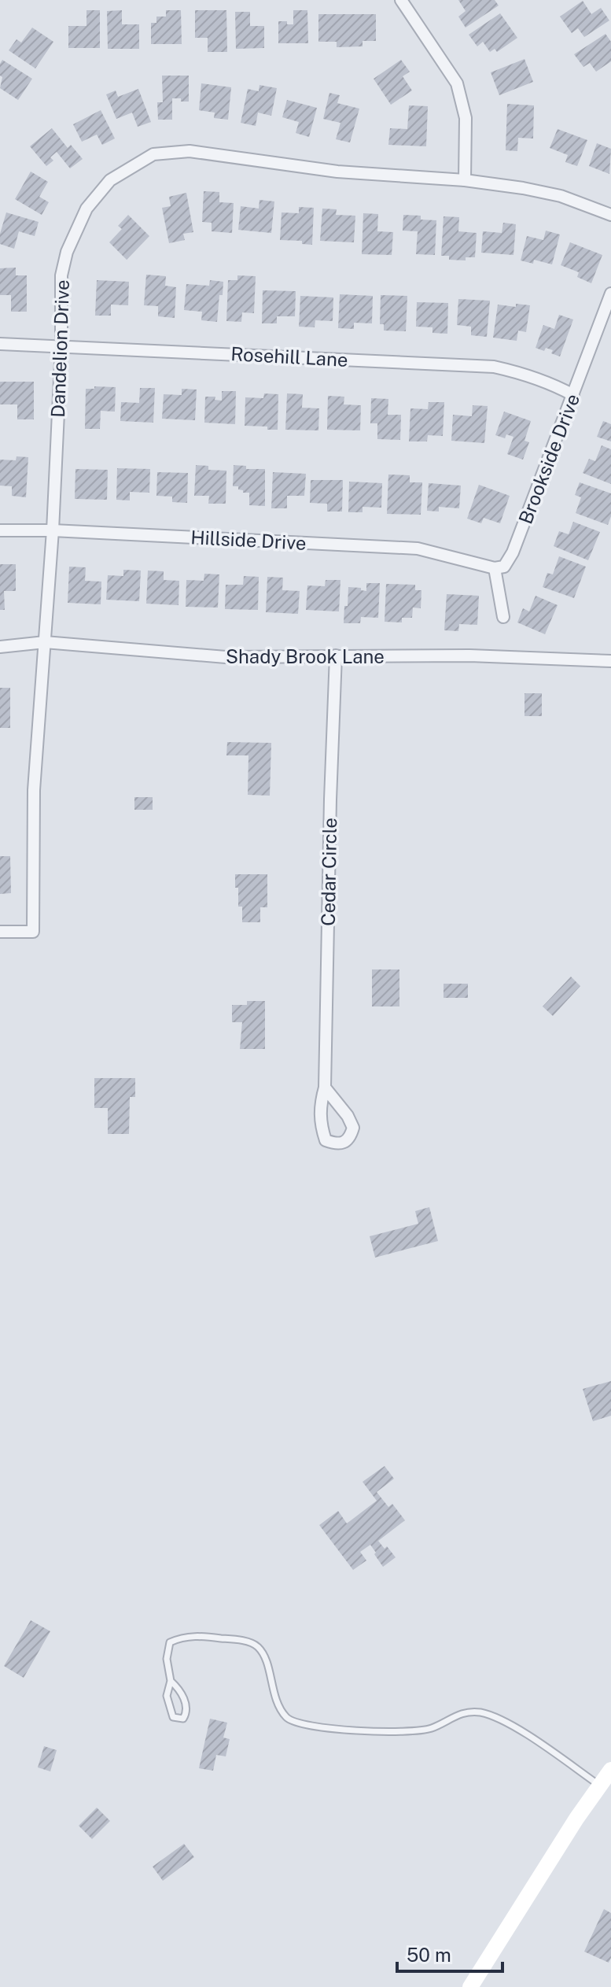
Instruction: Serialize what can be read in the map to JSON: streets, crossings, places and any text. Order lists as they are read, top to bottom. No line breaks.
{"streets":{"street":["Dandelion Drive","Rosehill Lane","Brookside Drive","Hillside Drive","Shady Brook Lane","Cedar Circle"]},"crossings":[["Dandelion Drive","Rosehill Lane"],["Dandelion Drive","Hillside Drive"],["Dandelion Drive","Shady Brook Lane"],["Rosehill Lane","Brookside Drive"],["Brookside Drive","Hillside Drive"],["Shady Brook Lane","Cedar Circle"]],"scale_bar":"50 m"}
